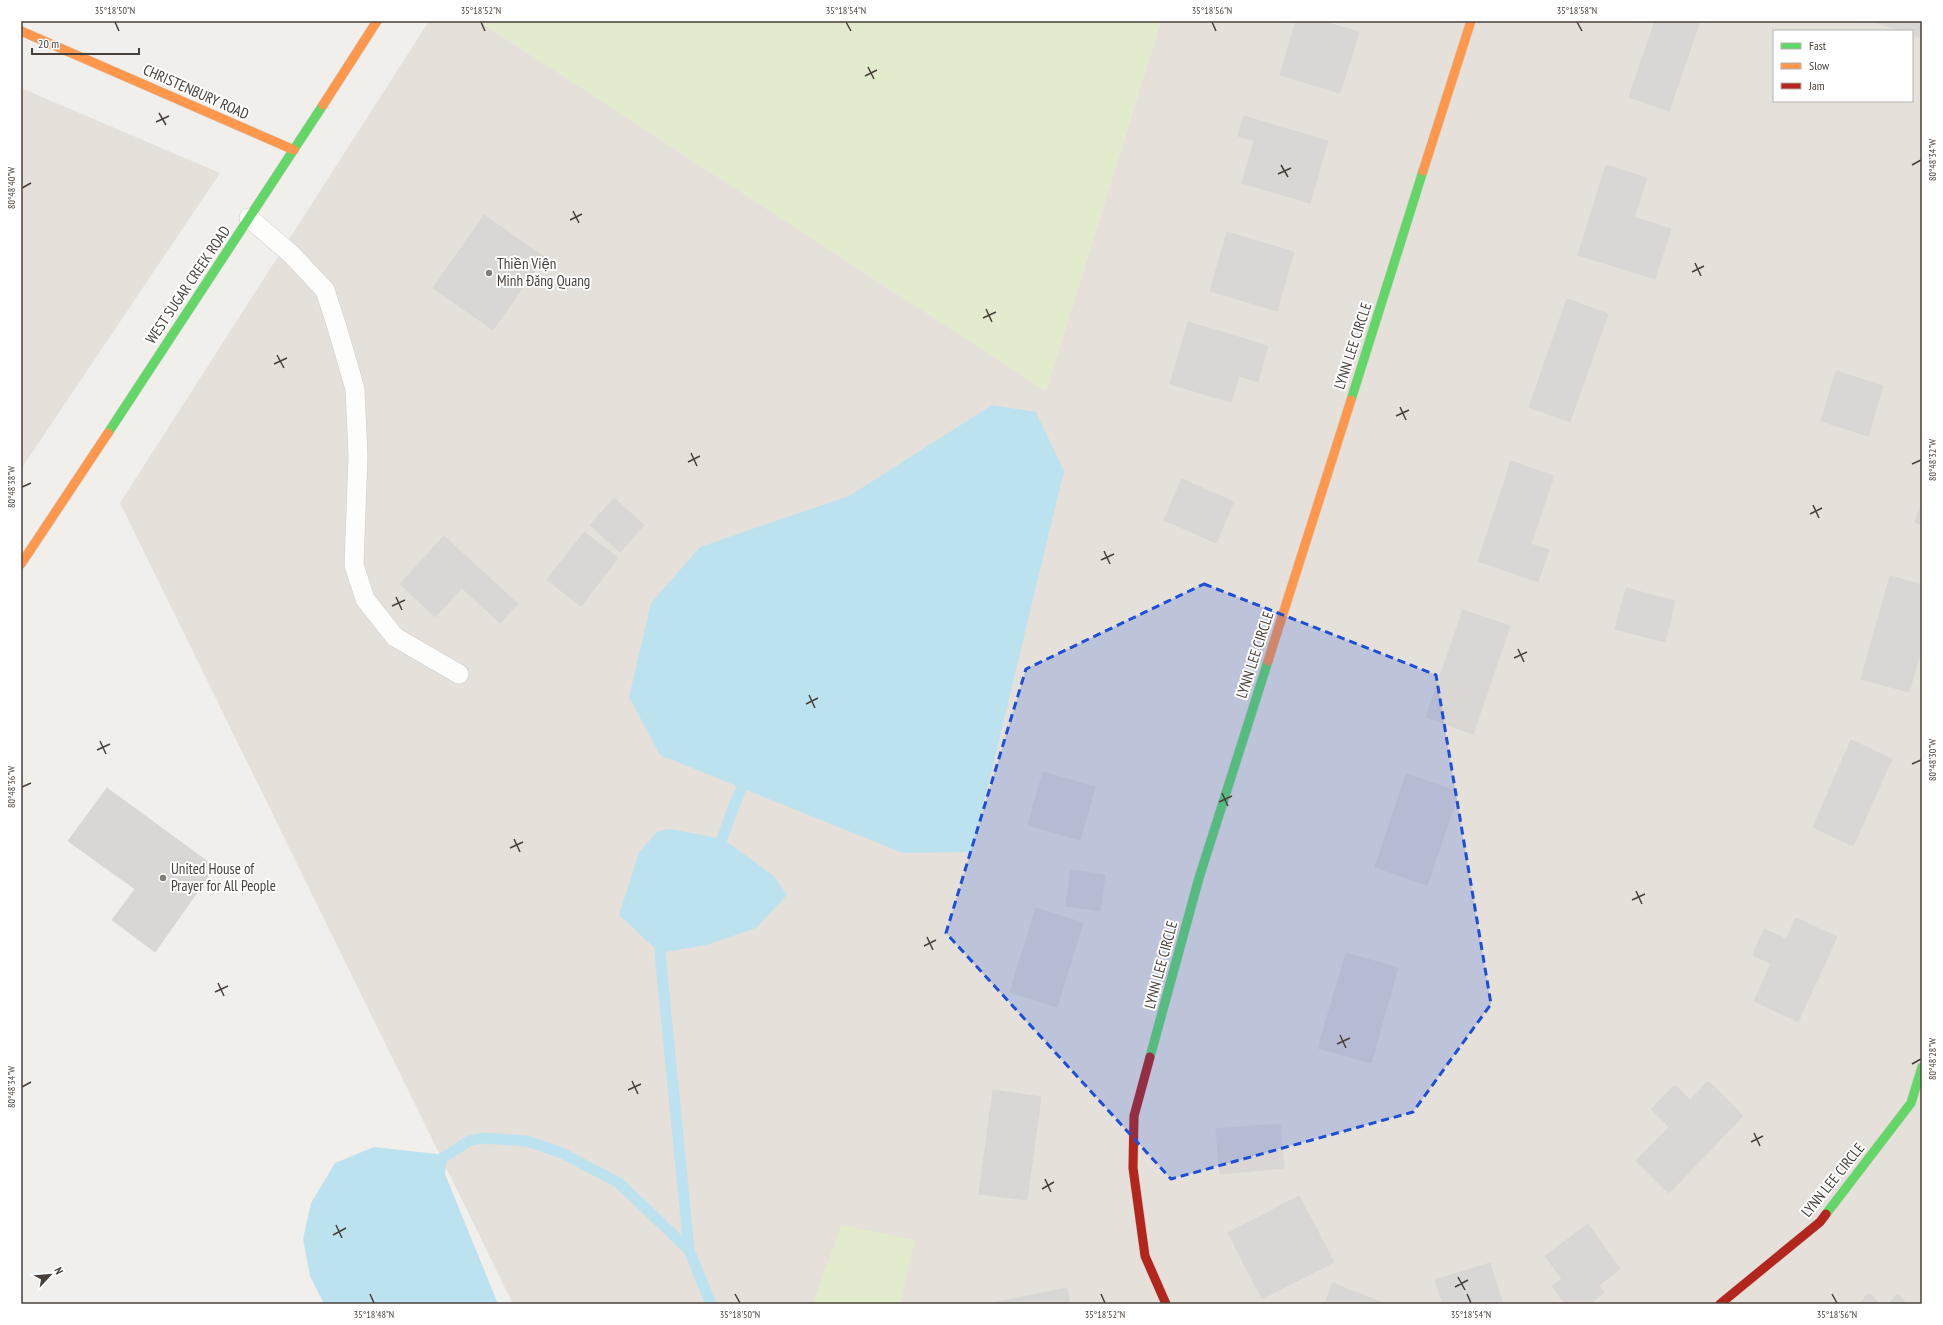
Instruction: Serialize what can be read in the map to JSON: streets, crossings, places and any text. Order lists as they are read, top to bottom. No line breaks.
{"streets":{"street":["CHRISTENBURY ROAD","WEST SUGAR CREEK ROAD","LYNN LEE CIRCLE"]},"crossings":[["CHRISTENBURY ROAD","WEST SUGAR CREEK ROAD"]],"places":["Thiền Viện Minh Đăng Quang","United House of Prayer for All People"],"legend":["Fast","Slow","Jam"],"scale_bar":"20 m","north":"top right","coordinates":["35°18'50\"N","35°18'52\"N","35°18'54\"N","35°18'56\"N","35°18'58\"N","80°48'34\"W","80°48'40\"W","80°48'32\"W","80°48'38\"W","80°48'30\"W","80°48'36\"W","80°48'28\"W","35°18'48\"N"]}
